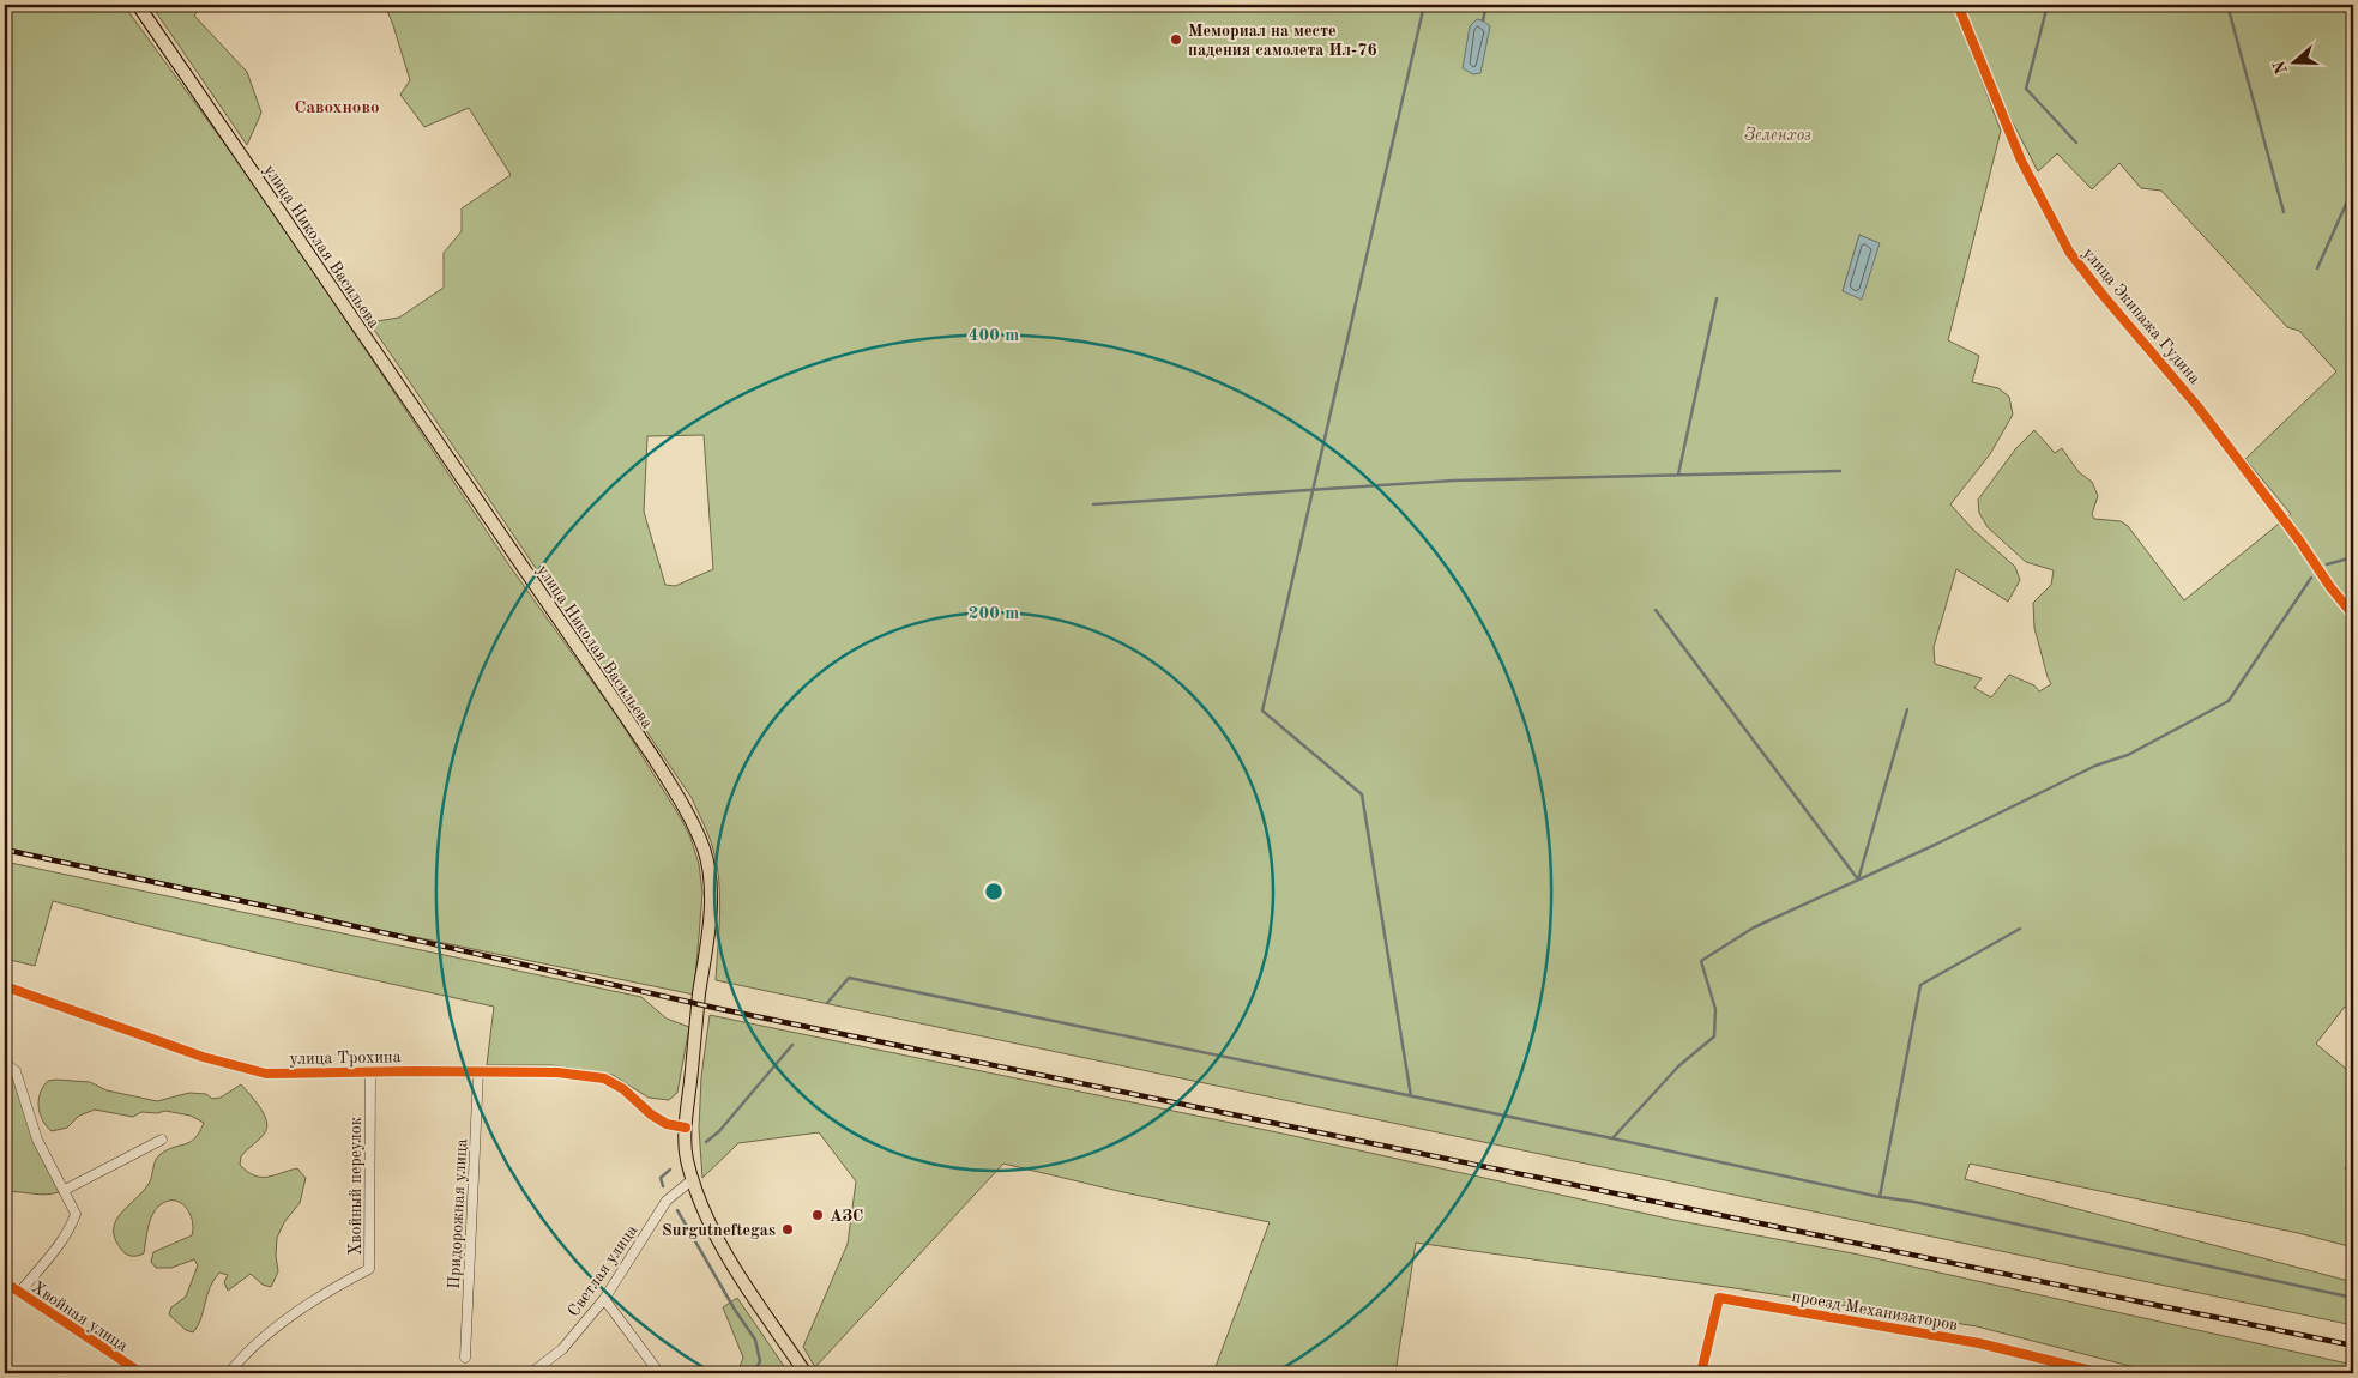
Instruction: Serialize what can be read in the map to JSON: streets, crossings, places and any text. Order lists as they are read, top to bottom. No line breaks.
{"streets":{"main road":["улица Николая Васильева"],"street":["улица Экипажа Гудина","улица Трохина","Хвойный переулок","Придорожная улица","Светлая улица","проезд Механизаторов","Хвойная улица"]},"crossings":[["улица Николая Васильева","улица Трохина"],["улица Николая Васильева","Светлая улица"],["улица Трохина","Хвойный переулок"],["улица Трохина","Придорожная улица"]],"districts":["Савохново"],"parks":["Зеленхоз"],"places":["Мемориал на месте падения самолета Ил-76","АЗС","Surgutneftegas"],"north":"left","rings":["400 m","200 m"]}
